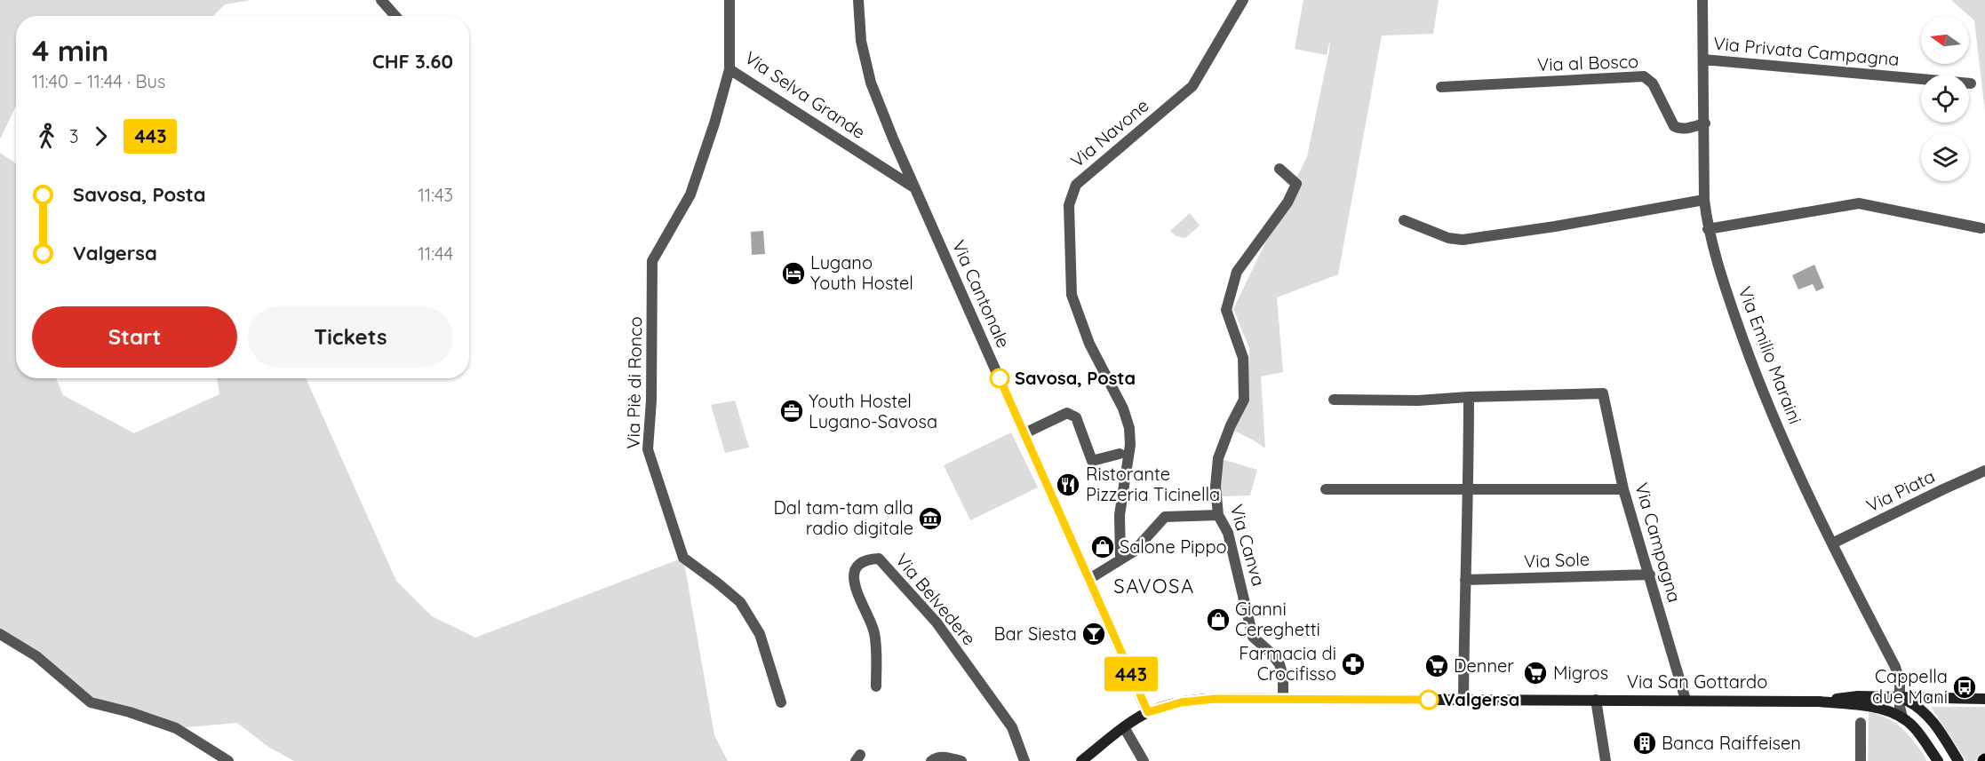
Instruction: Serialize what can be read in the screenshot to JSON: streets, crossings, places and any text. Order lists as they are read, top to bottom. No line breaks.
{"streets":{"main road":["Via San Gottardo"],"street":["Via Privata Campagna","Via al Bosco","Via Selva Grande","Via Navone","Via Cantonale","Via Emilio Maraini","Via Piè di Ronco","Via Piata","Via Campagna","Via Canva","Via Sole","Via Belvedere"]},"crossings":[["Via Privata Campagna","Via Emilio Maraini"],["Via al Bosco","Via Emilio Maraini"],["Via Selva Grande","Via Cantonale"],["Via Selva Grande","Via Piè di Ronco"],["Via Cantonale","Via San Gottardo"],["Via Emilio Maraini","Via Piata"],["Via Emilio Maraini","Via San Gottardo"],["Via Campagna","Via Sole"],["Via Campagna","Via San Gottardo"],["Via Canva","Via San Gottardo"]],"districts":["SAVOSA"],"places":{"hotel":["Lugano Youth Hostel"],"other":["Savosa, Posta","Valgersa"],"office":["Youth Hostel Lugano-Savosa"],"restaurant":["Ristorante Pizzeria Ticinella"],"museum":["Dal tam-tam alla radio digitale"],"shop":["Salone Pippo","Gianni Cereghetti"],"bar":["Bar Siesta"],"pharmacy":["Farmacia di Crocifisso"],"supermarket":["Denner","Migros"],"bus stop":["Cappella due Mani"],"building":["Banca Raiffeisen"]},"lines":["bus line 443"],"north":"left","page":{"on_map":"443","heading":["4 min","11:40 – 11:44 · Bus","CHF 3.60"],"legs":["3","443"],"list":[{"name":"Savosa, Posta","value":"11:43"},{"name":"Valgersa","value":"11:44"}],"buttons":["Start","Tickets"]}}
